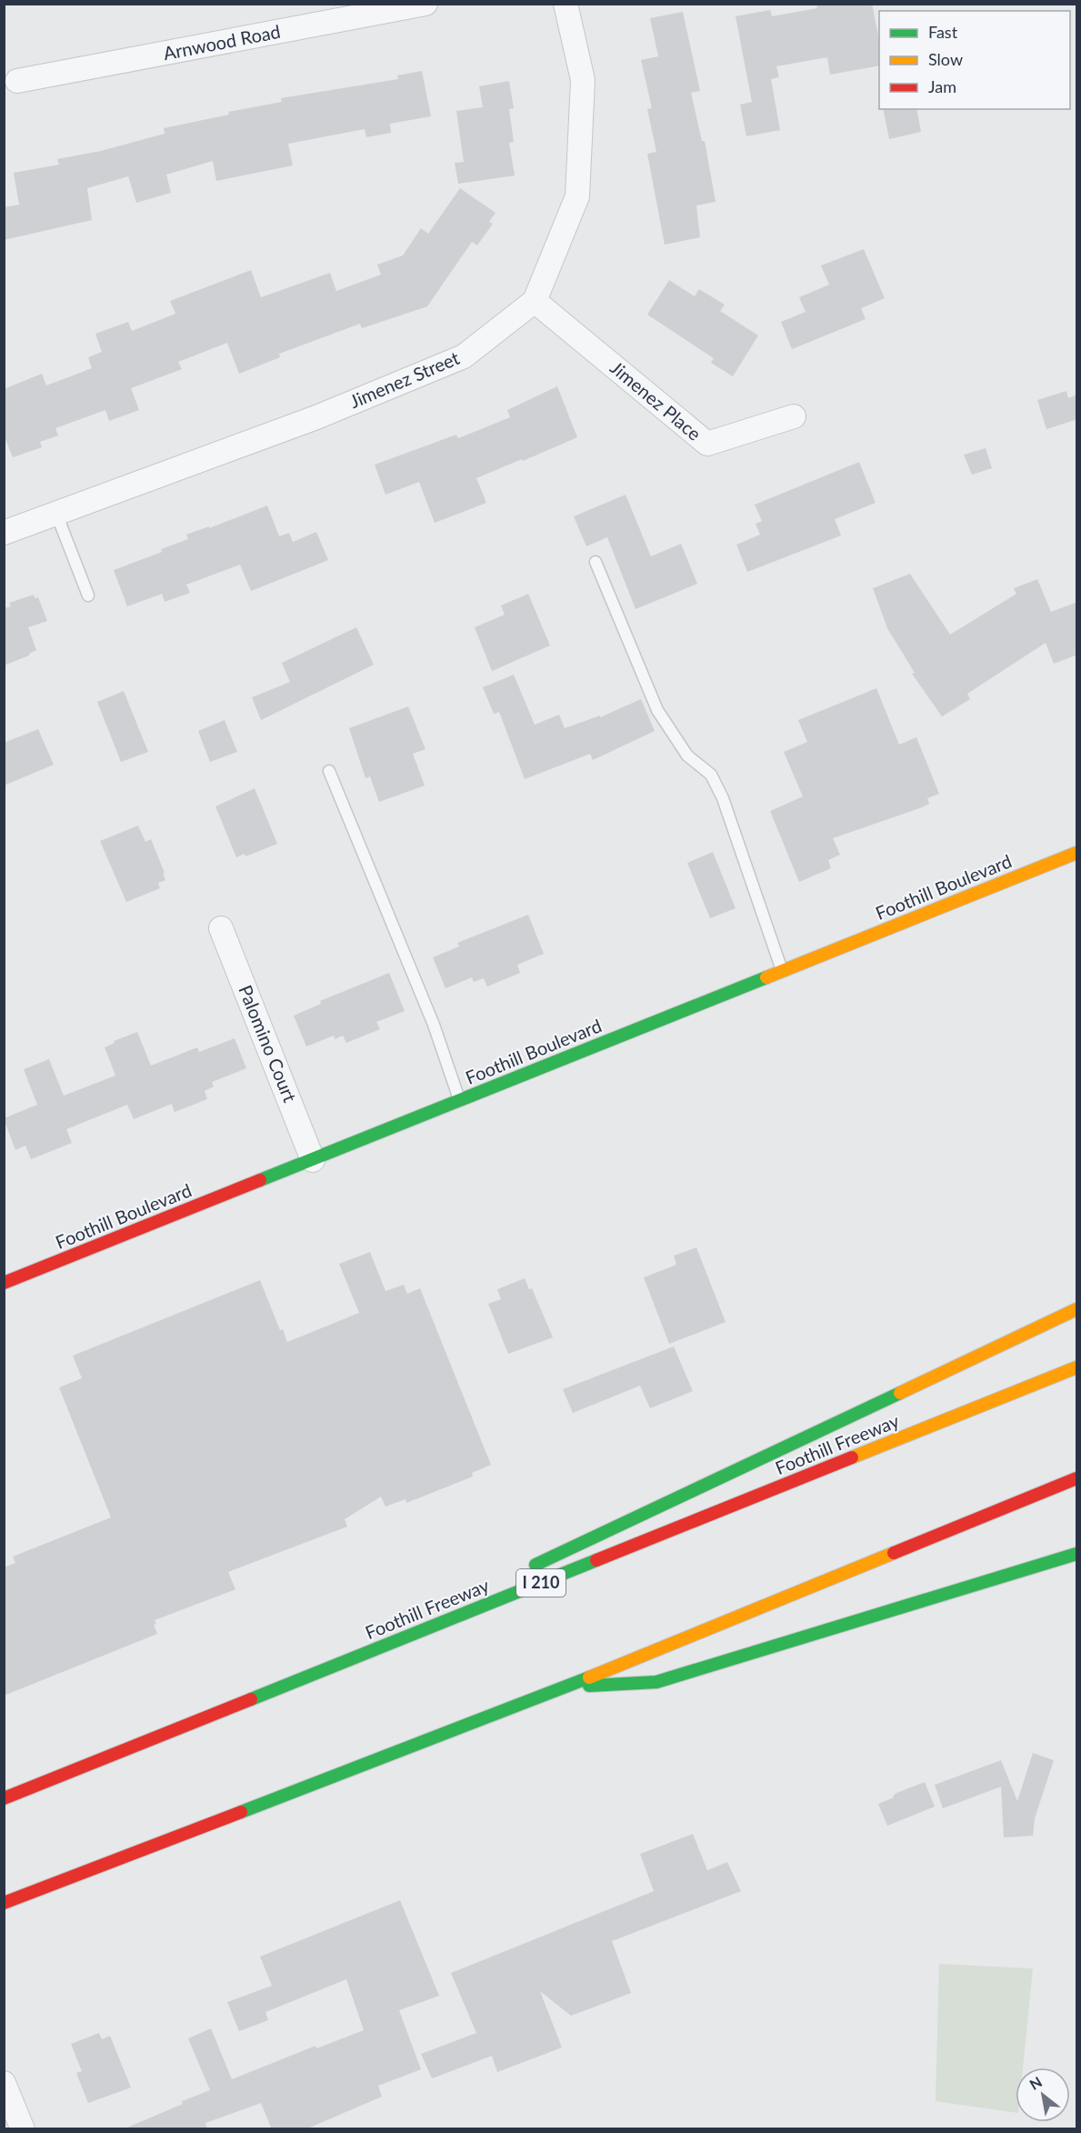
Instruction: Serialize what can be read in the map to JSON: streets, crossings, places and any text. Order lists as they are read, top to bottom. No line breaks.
{"streets":{"main road":["Foothill Boulevard","Foothill Freeway","I 210"],"street":["Arnwood Road","Jimenez Street","Jimenez Place","Palomino Court"]},"crossings":[["Jimenez Street","Jimenez Place"],["Foothill Boulevard","Palomino Court"]],"legend":["Fast","Slow","Jam"],"north":"top left"}
